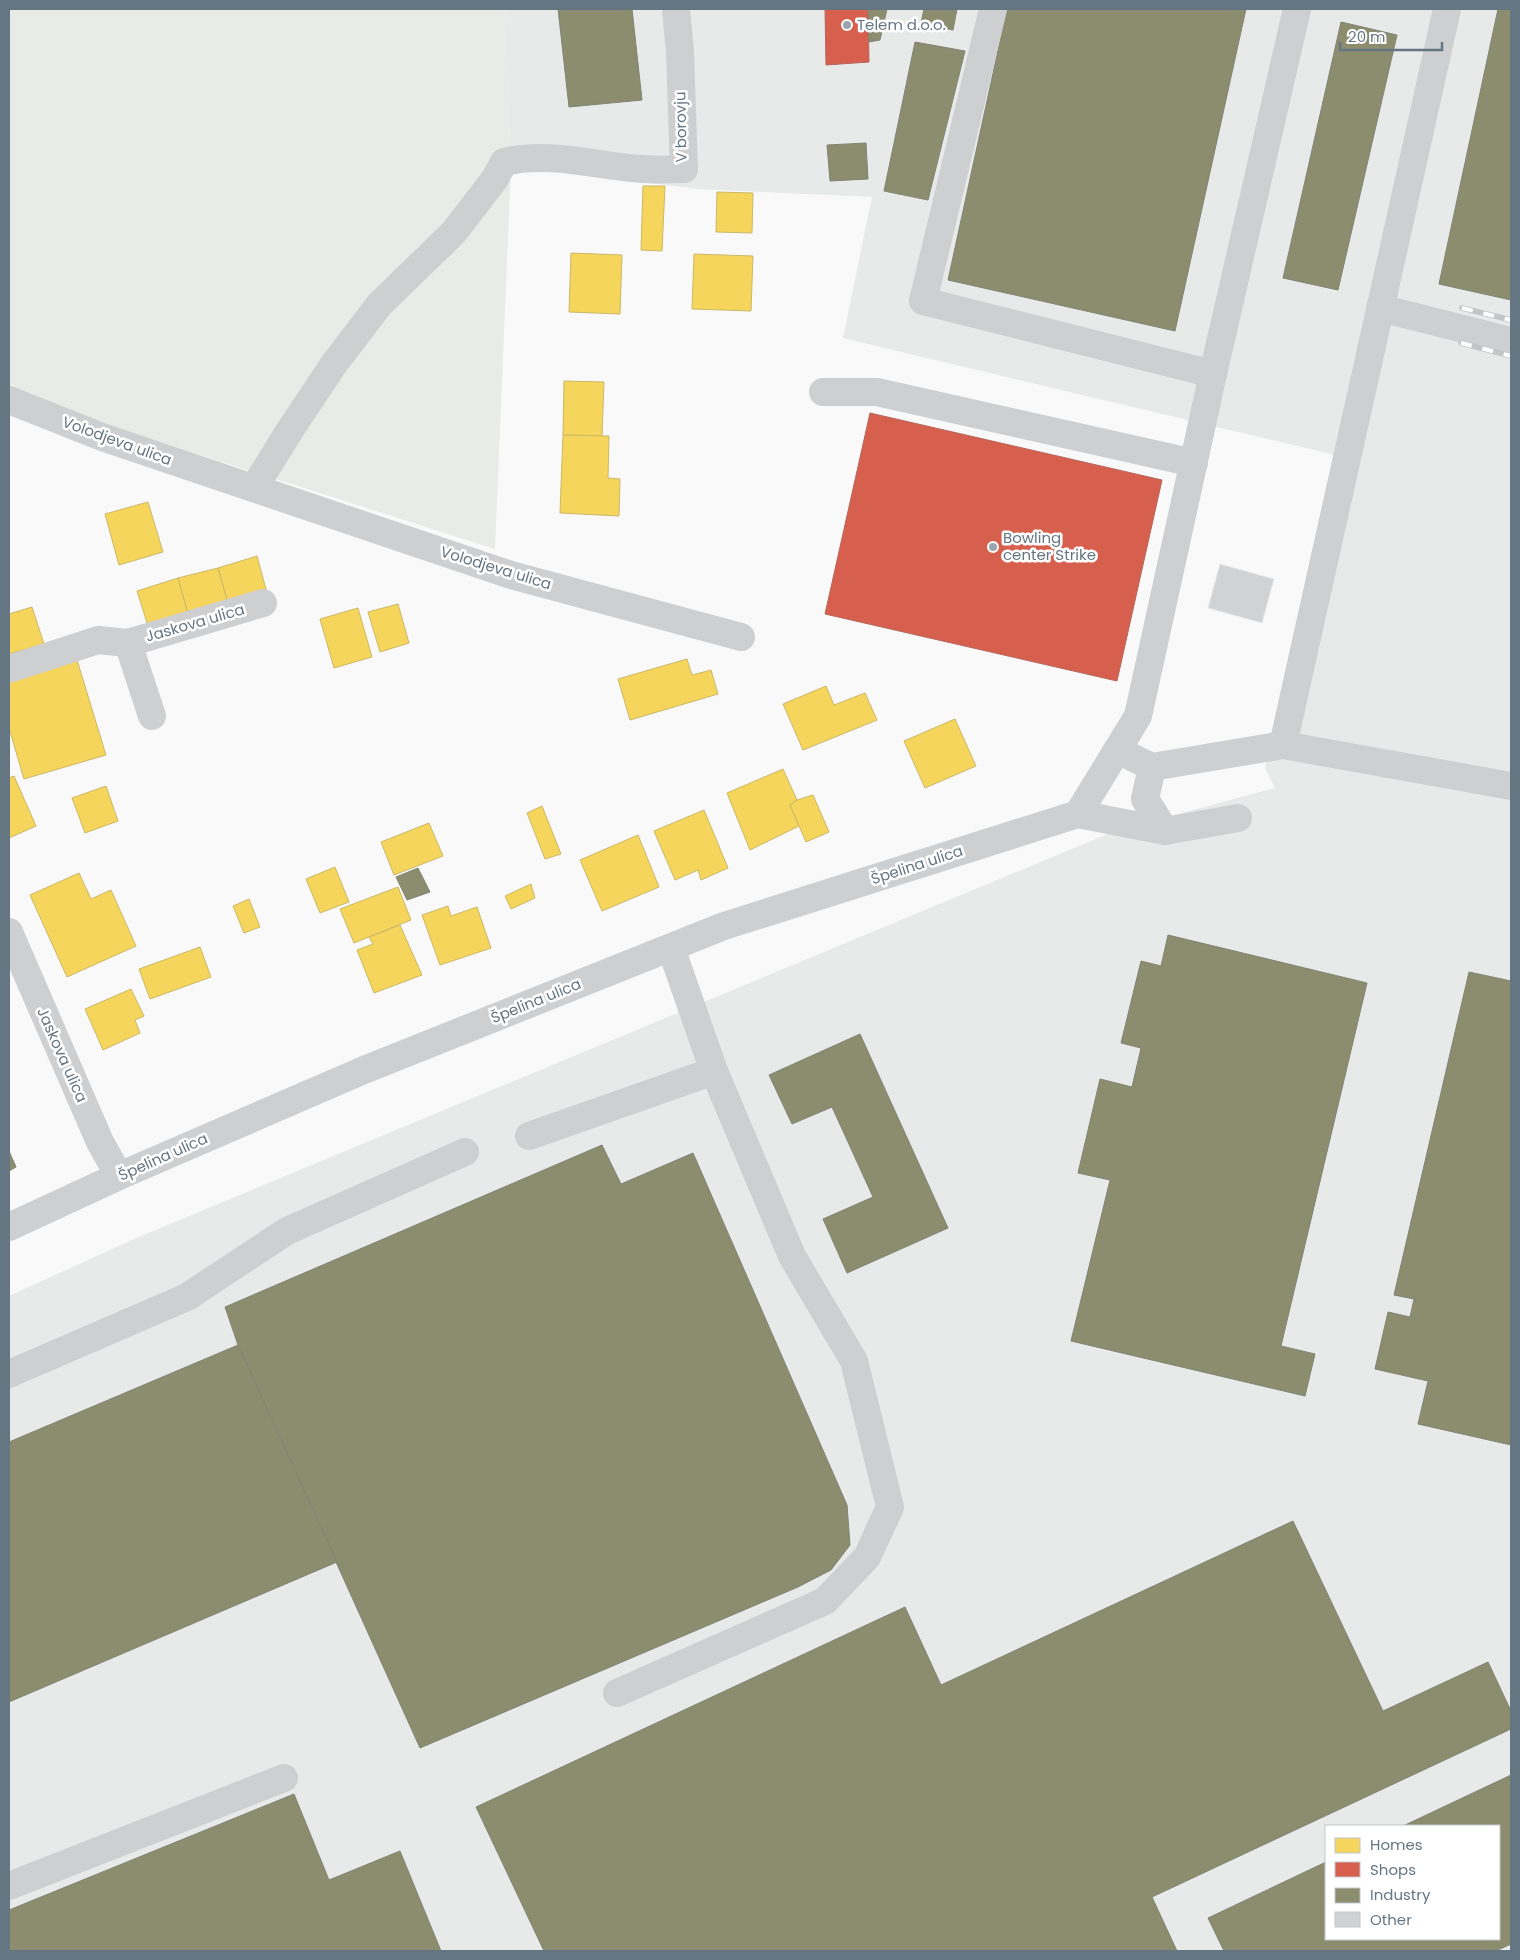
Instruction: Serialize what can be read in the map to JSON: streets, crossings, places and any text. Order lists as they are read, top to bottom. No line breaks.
{"streets":{"street":["V borovju","Volodjeva ulica","Jaskova ulica","Špelina ulica"]},"crossings":[["V borovju","Volodjeva ulica"],["Jaskova ulica","Špelina ulica"]],"places":["Telem d.o.o.","Bowling center Strike"],"legend":["Homes","Shops","Industry","Other"],"scale_bar":"20 m"}
